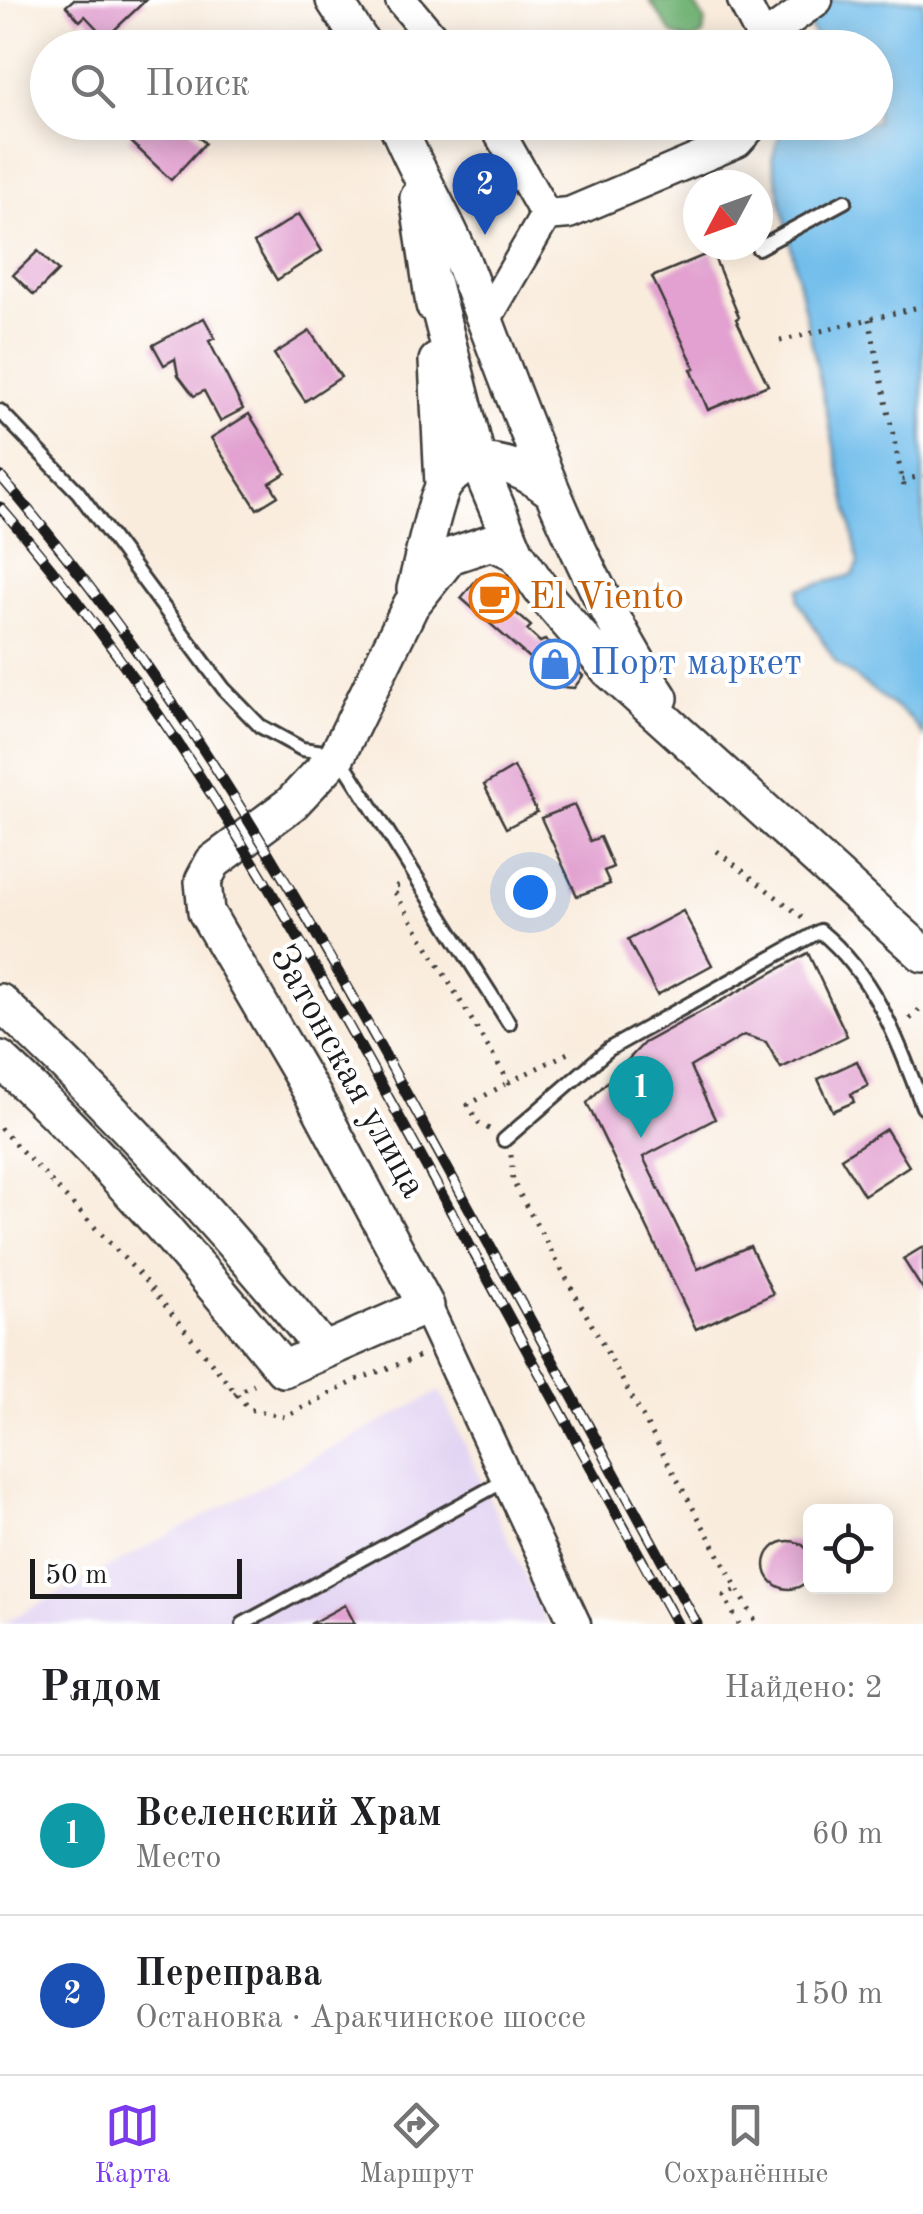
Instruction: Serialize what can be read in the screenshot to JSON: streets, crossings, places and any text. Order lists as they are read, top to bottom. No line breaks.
{"streets":{"main road":["Затонская улица"]},"places":{"cafe":["El Viento"],"shop":["Порт маркет"]},"scale_bar":"50 m","north":"bottom left","page":{"search":"Поиск","pins":["2","1"],"scale":"50 m","heading":["Рядом","Найдено: 2"],"list":[{"mark":"1","name":"Вселенский Храм","note":"Место","value":"60 m"},{"mark":"2","name":"Переправа","note":"Остановка · Аракчинское шоссе","value":"150 m"}],"nav":["Карта","Маршрут","Сохранённые"]}}
